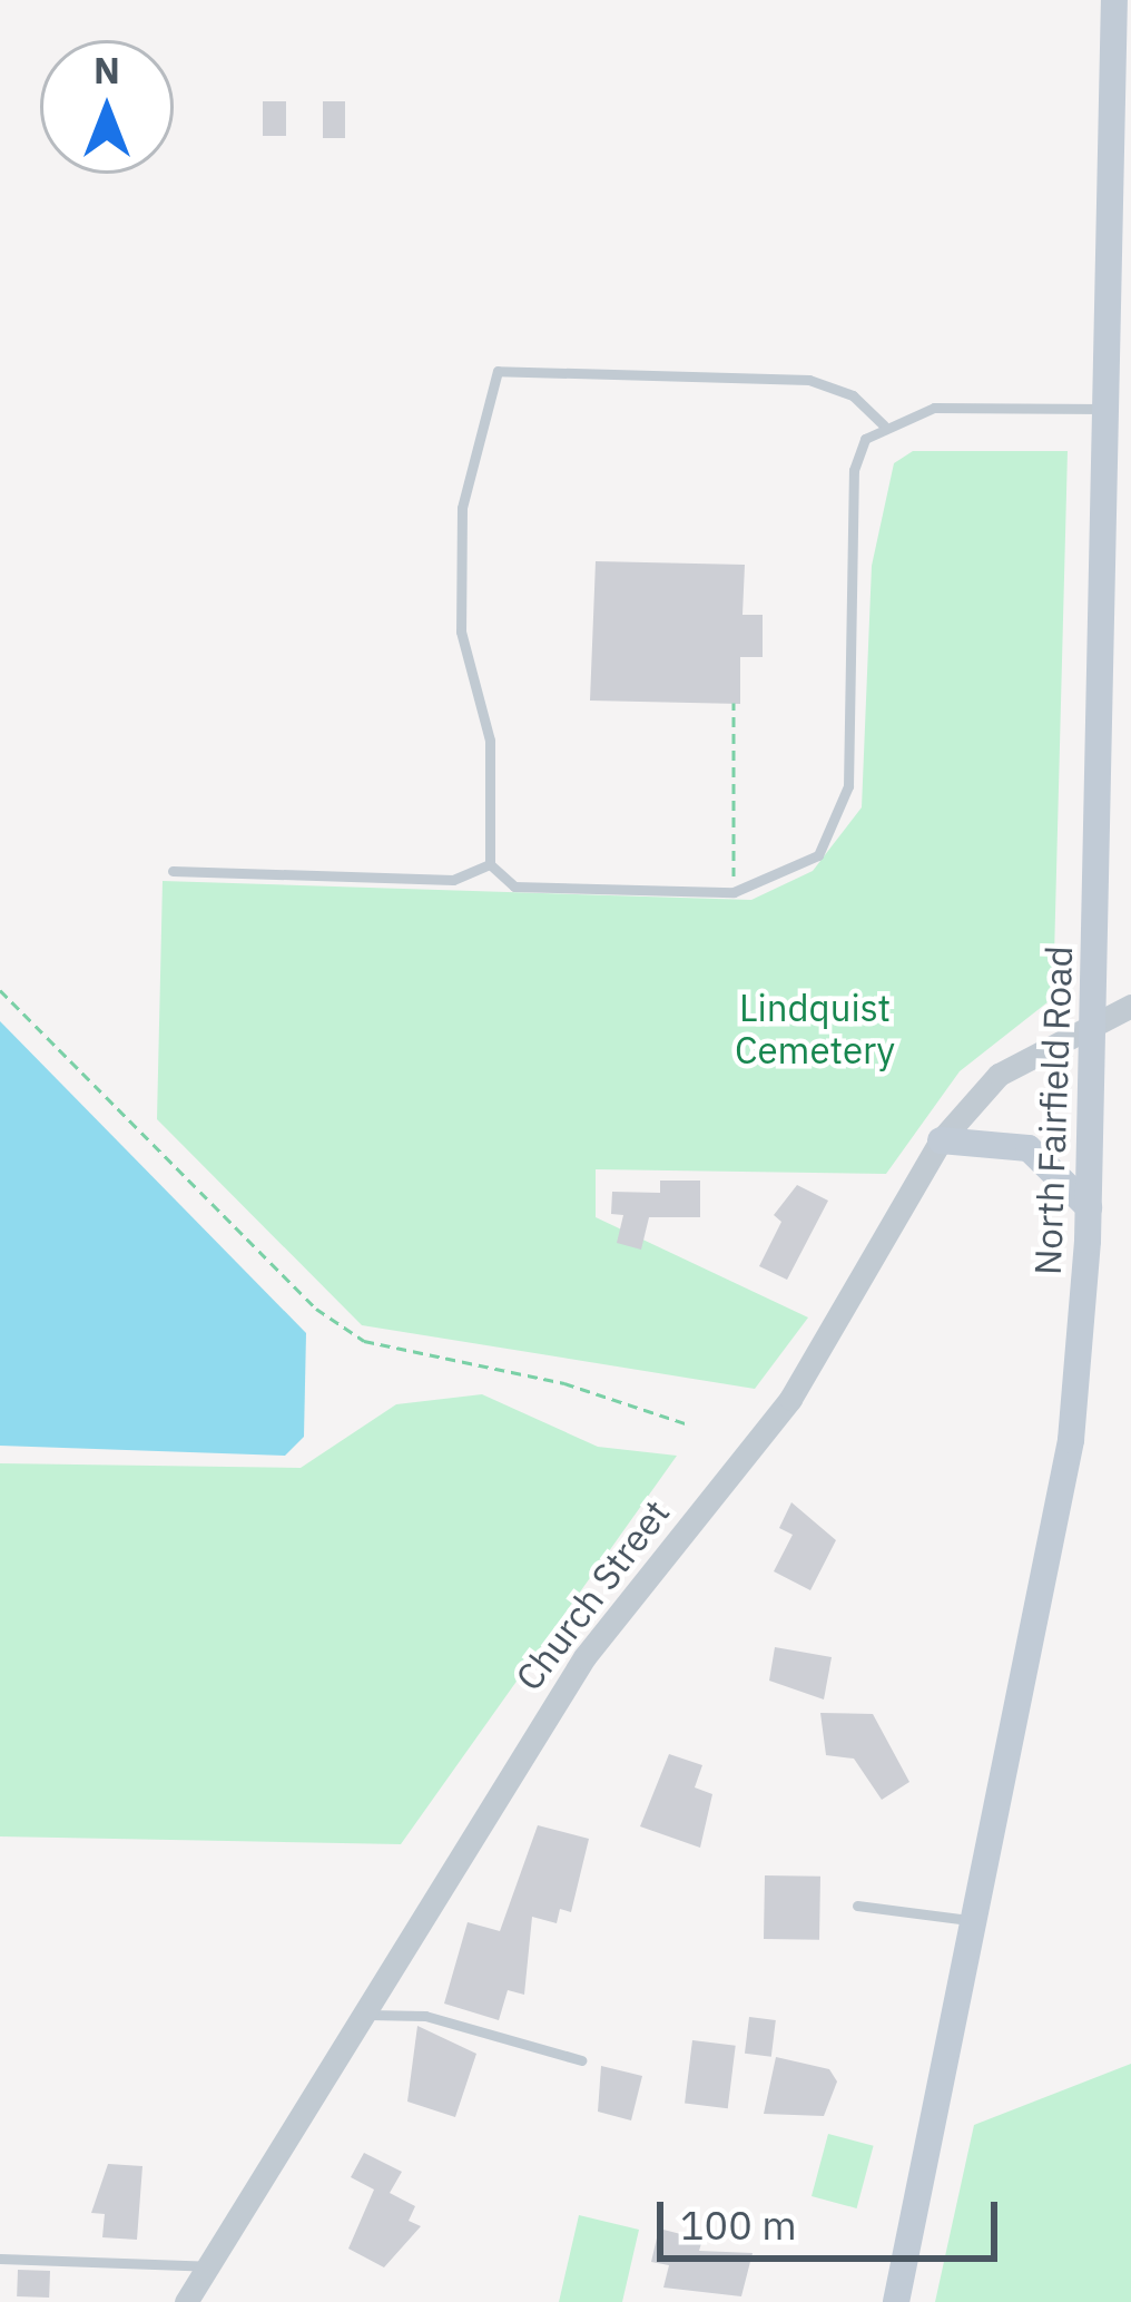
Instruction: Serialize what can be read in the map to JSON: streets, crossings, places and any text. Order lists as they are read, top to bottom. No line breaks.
{"streets":{"main road":["North Fairfield Road"],"street":["Church Street"]},"crossings":[["North Fairfield Road","Church Street"]],"parks":["Lindquist Cemetery"],"scale_bar":"100 m","north":"top"}
